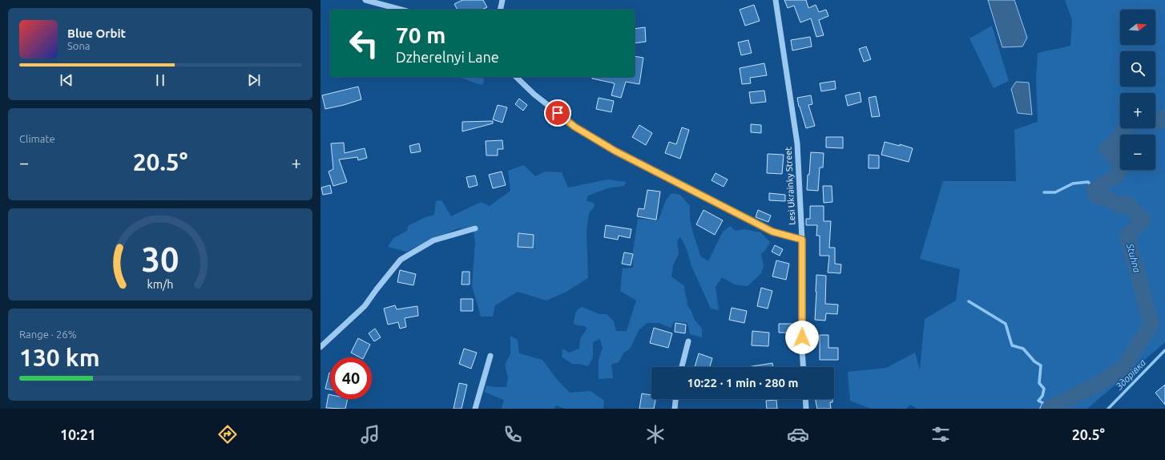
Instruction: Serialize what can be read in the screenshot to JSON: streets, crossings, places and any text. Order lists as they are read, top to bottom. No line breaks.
{"streets":{"street":["Lesi Ukrainky Street"]},"water":["Stuhna","Здорівка"],"north":"right","page":{"map_buttons":["+","−"],"turn":["70 m","Dzherelnyi Lane"],"song":["Blue Orbit","Sona"],"tile":["Climate",["Range · 26%","130 km"]],"heat":["−","20.5°","+"],"limit":"40","trip":"10:22 · 1 min · 280 m","tabs":["10:21","20.5°"],"gauge":["30","km/h"]}}
